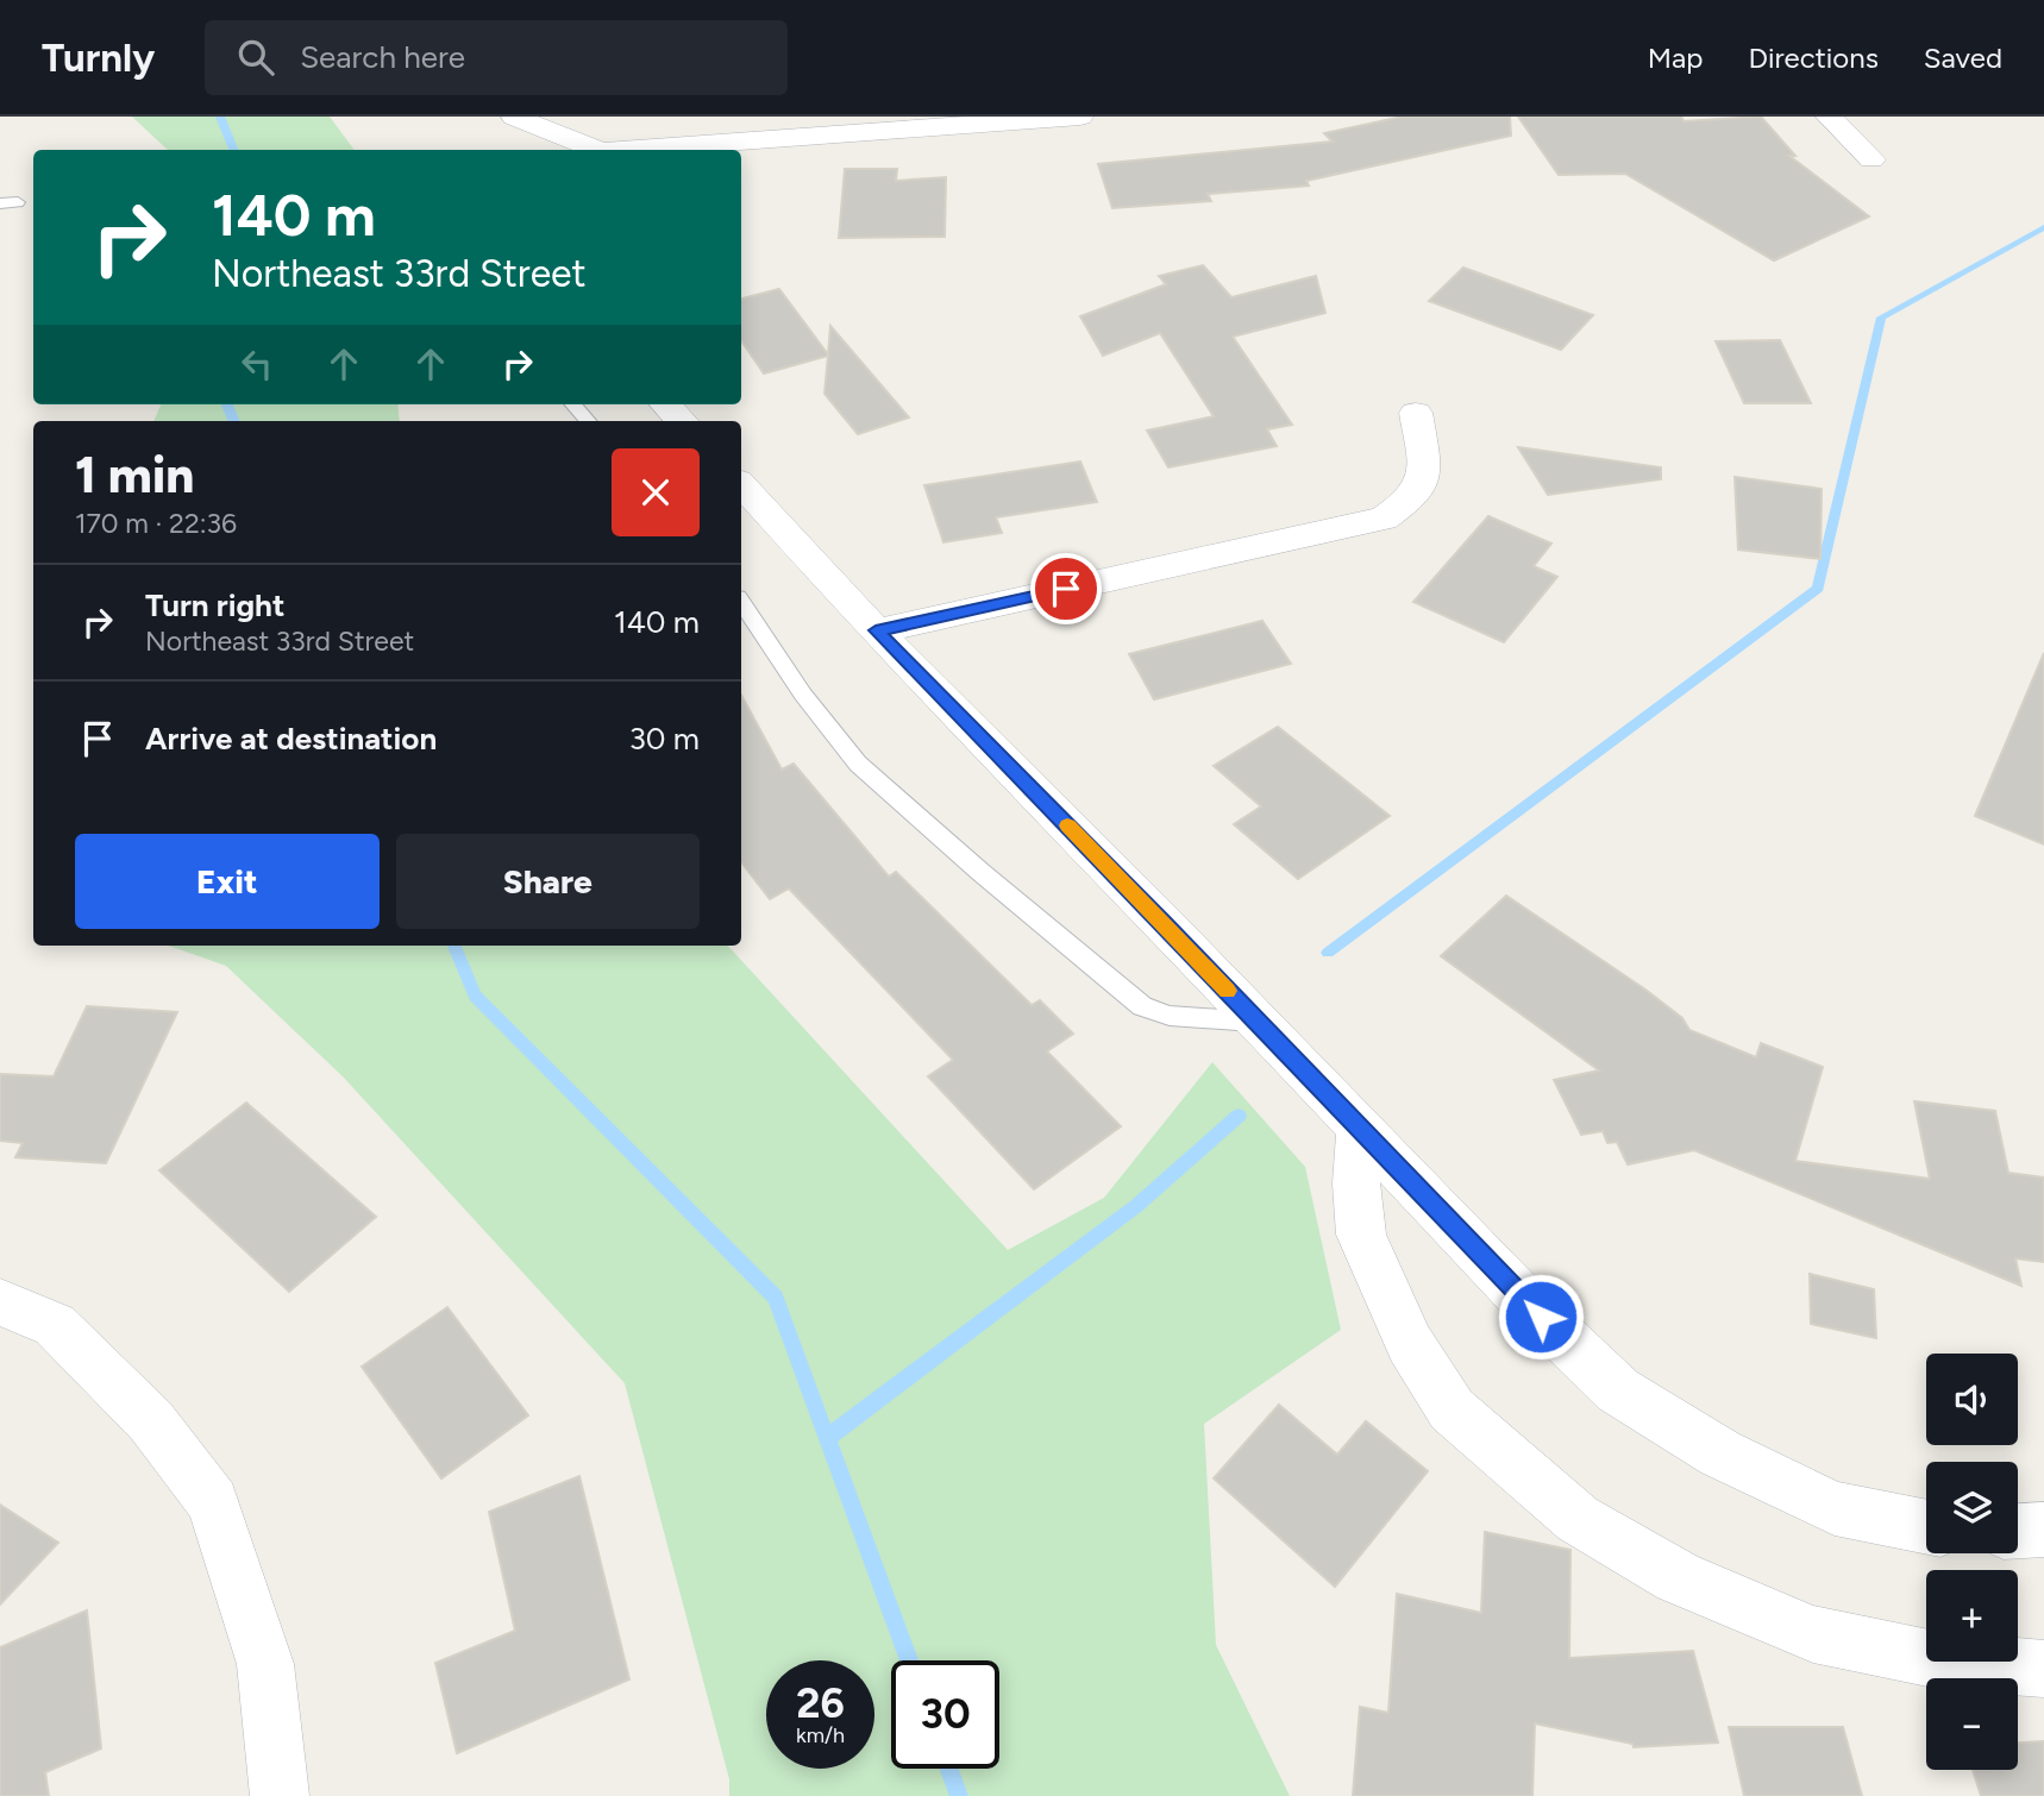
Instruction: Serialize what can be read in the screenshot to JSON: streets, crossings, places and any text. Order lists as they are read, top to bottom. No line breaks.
{"page":{"header":"Turnly","search":"Search here","nav":["Map","Directions","Saved"],"turn":["140 m","Northeast 33rd Street"],"heading":["1 min","170 m · 22:36"],"list":[{"name":"Turn right","note":"Northeast 33rd Street","value":"140 m"},{"name":"Arrive at destination","value":"30 m"}],"buttons":["Exit","Share"],"map_buttons":["+","−"],"speed":"26 km/h","limit":"30"}}
